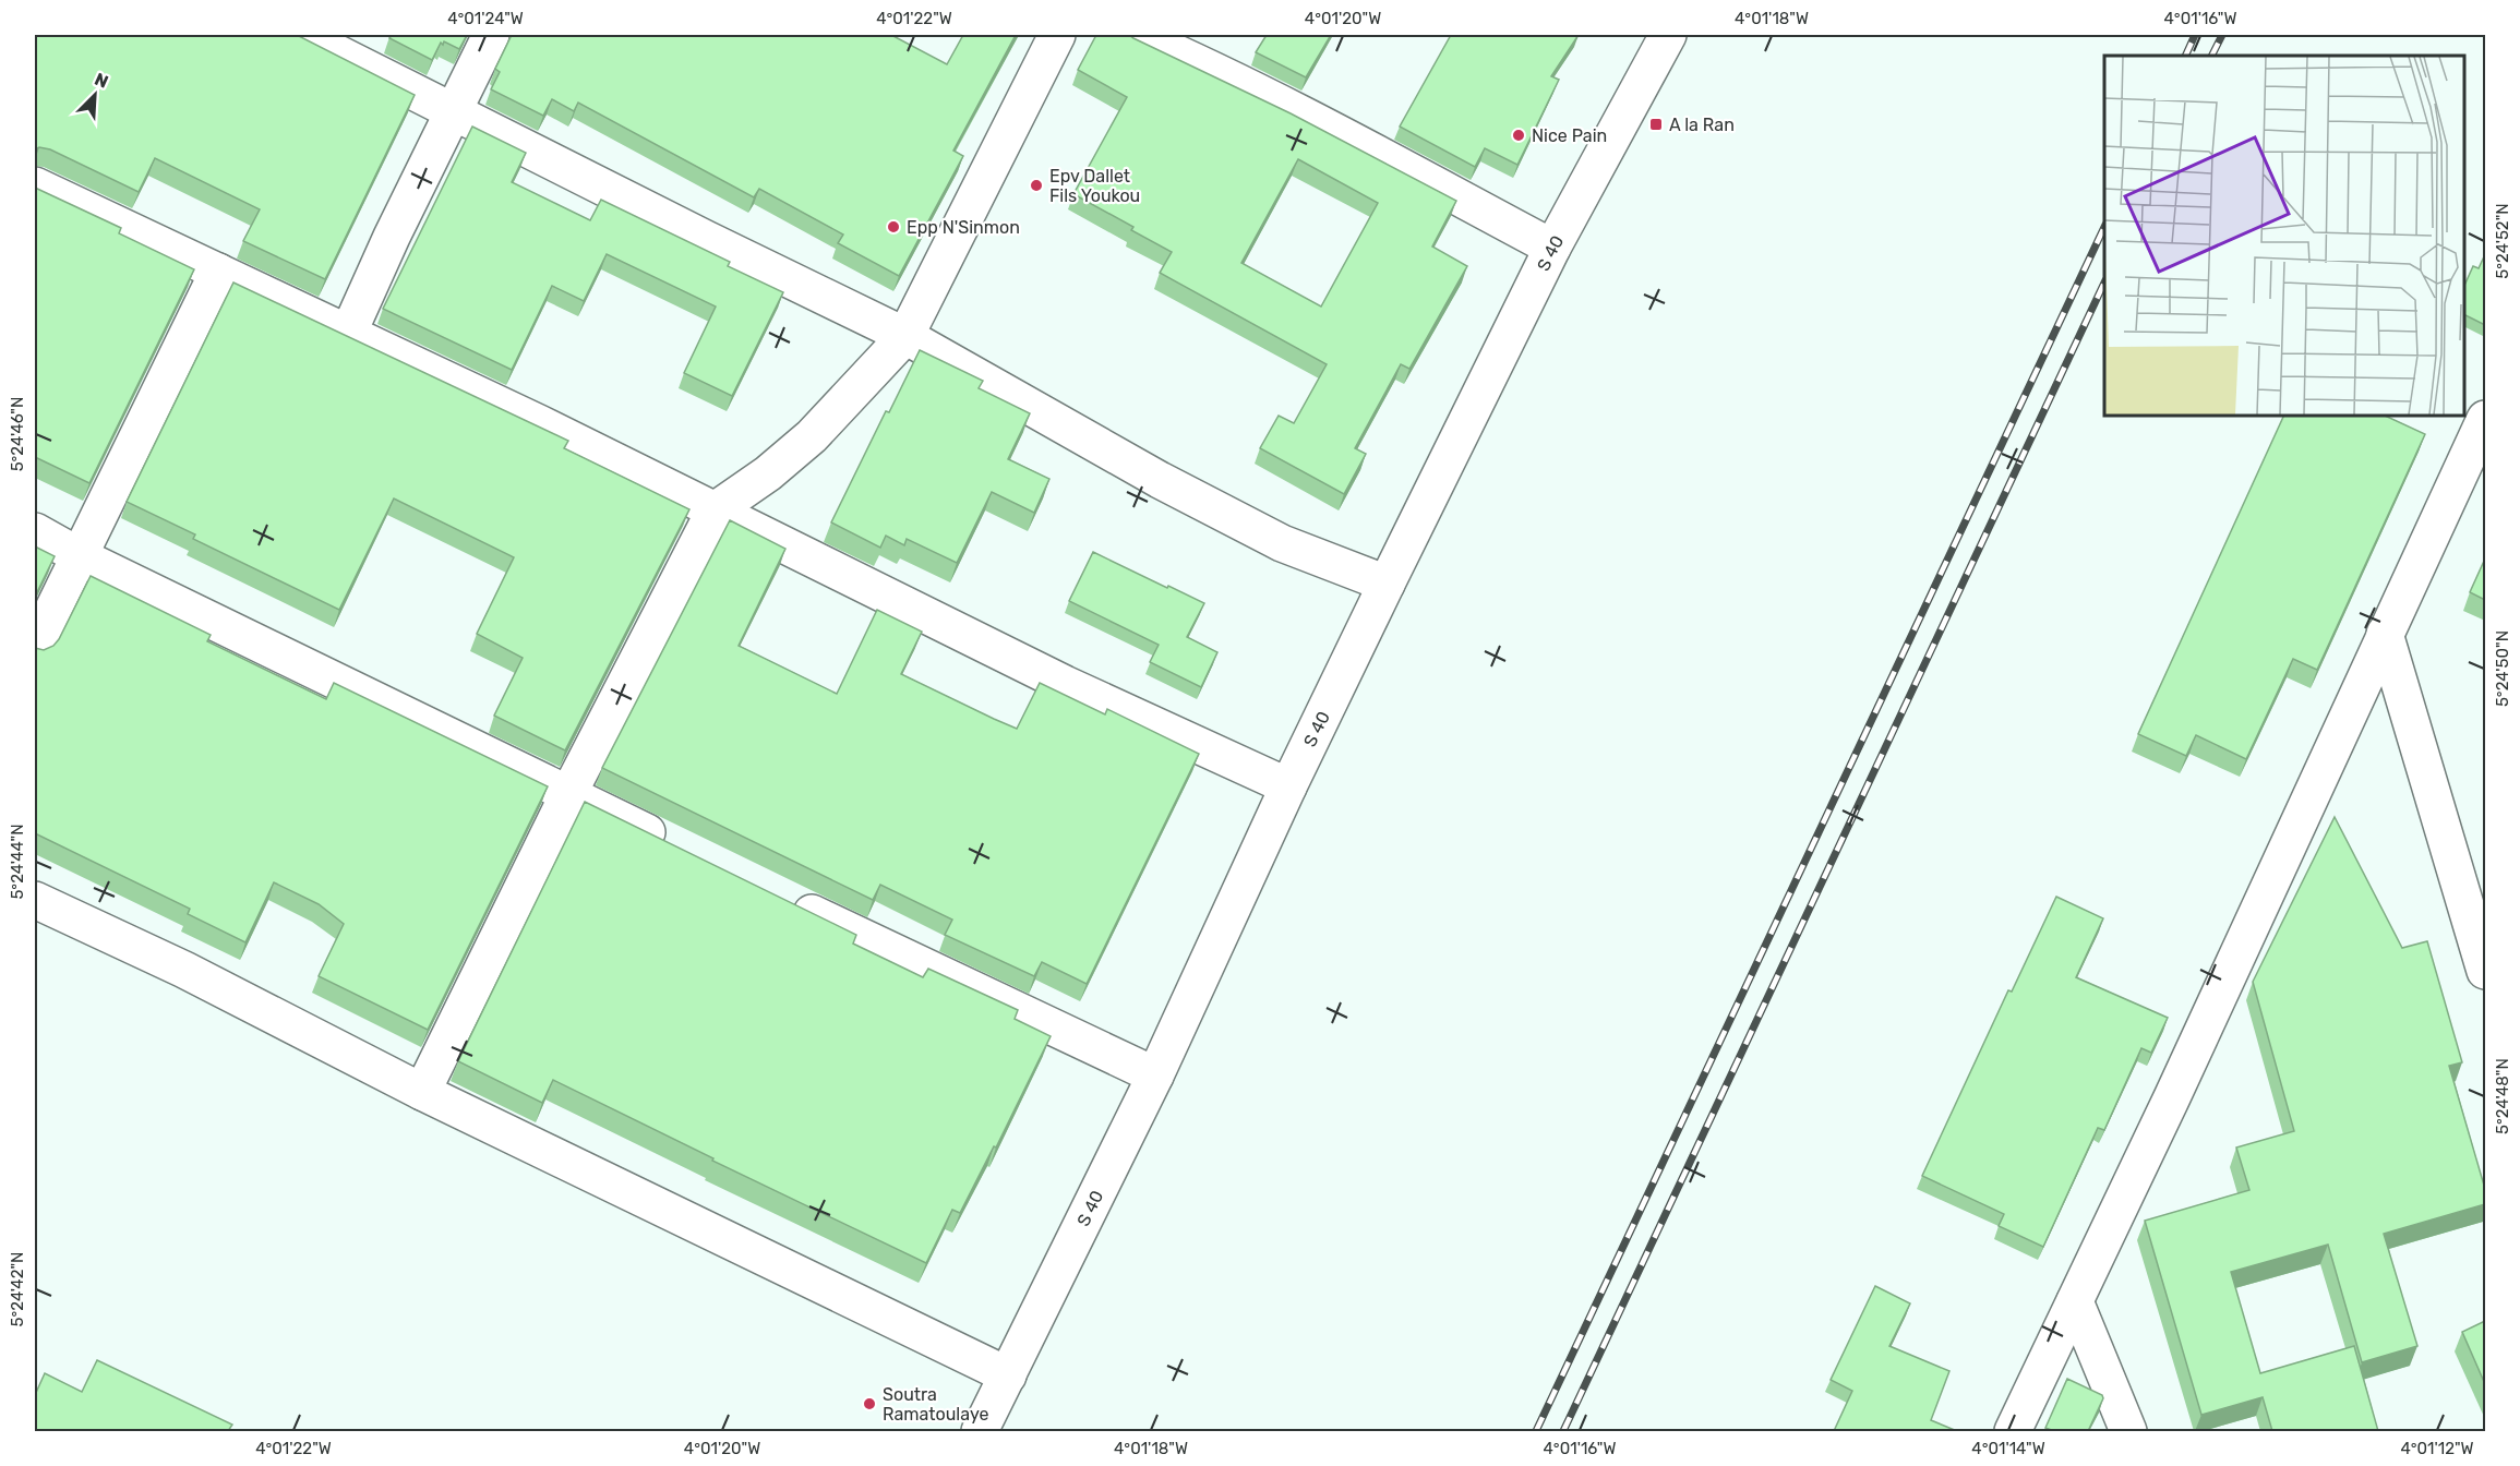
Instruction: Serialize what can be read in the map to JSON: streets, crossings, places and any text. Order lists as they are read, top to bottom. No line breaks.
{"streets":{"street":["S 40"]},"places":{"transit":["A la Ran"],"other":["Nice Pain","Epv Dallet Fils Youkou","Epp N'Sinmon","Soutra Ramatoulaye"]},"north":"top right","coordinates":["4°01'24\"W","4°01'22\"W","4°01'20\"W","4°01'18\"W","4°01'16\"W","5°24'52\"N","5°24'46\"N","5°24'50\"N","5°24'44\"N","5°24'48\"N","5°24'42\"N","4°01'14\"W","4°01'12\"W"]}
